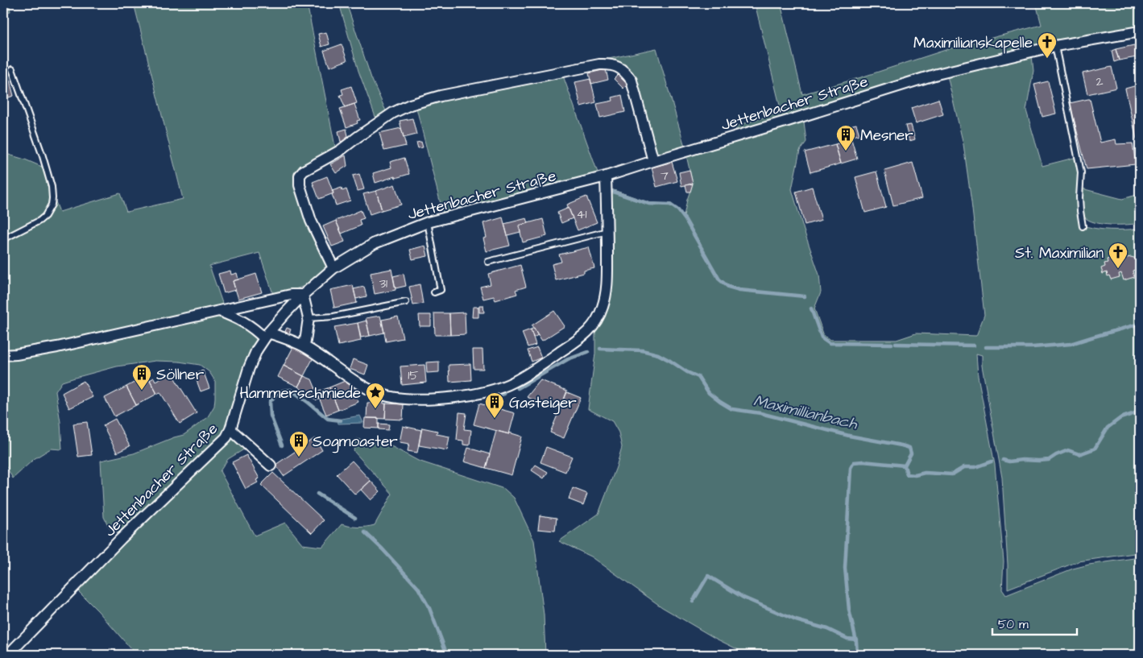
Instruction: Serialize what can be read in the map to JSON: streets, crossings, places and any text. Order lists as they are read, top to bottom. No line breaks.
{"streets":{"street":["Jettenbacher Straße"]},"water":["Maximillianbach"],"places":{"church":["Maximilianskapelle","St. Maximilian"],"building":["Mesner","Söllner","Gasteiger","Sogmoaster"],"place":["Hammerschmiede"]},"house_numbers":["2","7","41","31","15"],"scale_bar":"50 m"}
